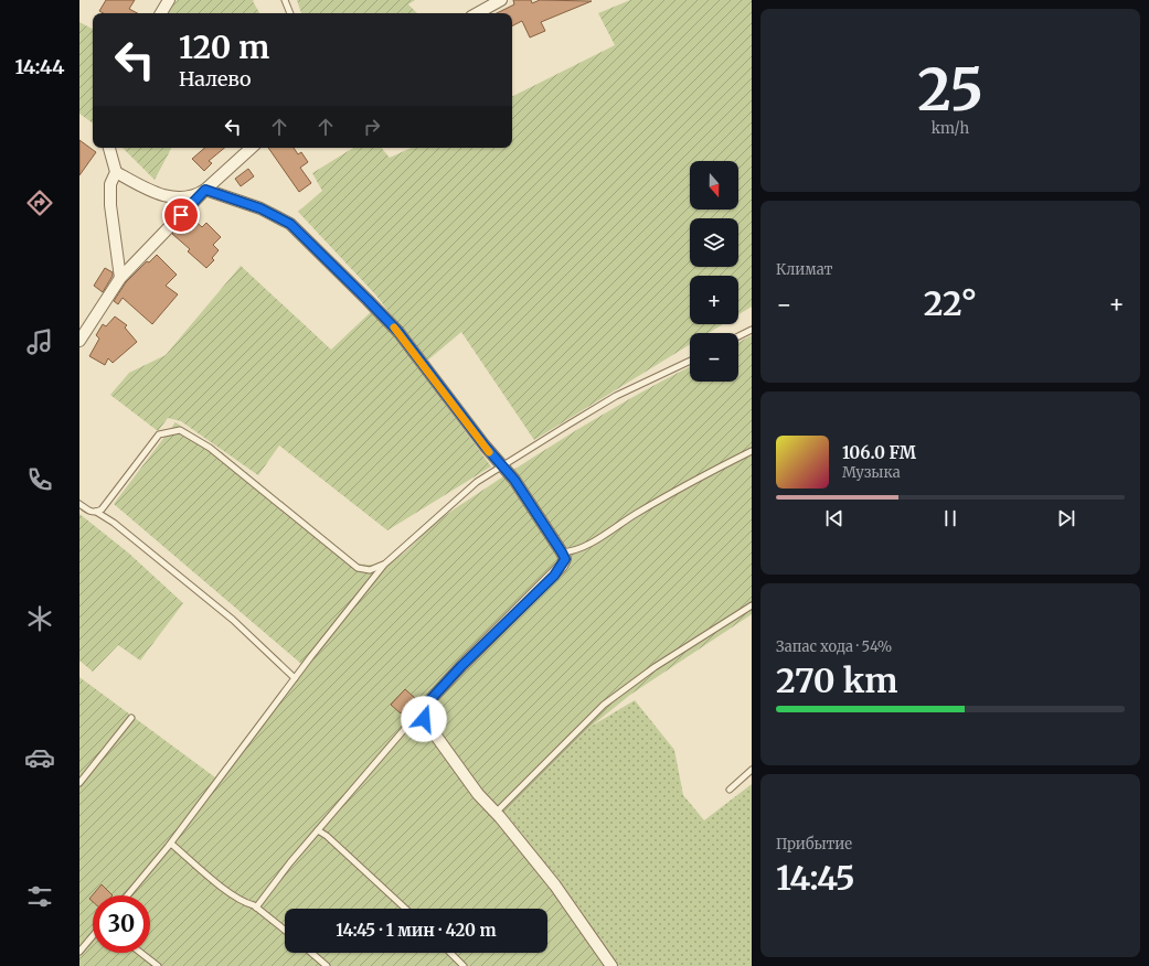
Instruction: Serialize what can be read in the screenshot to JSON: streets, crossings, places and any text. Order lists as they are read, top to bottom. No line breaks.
{"north":"bottom","page":{"tabs":"14:44","tile":[["25","km/h"],"Климат",["Запас хода · 54%","270 km"],["Прибытие","14:45"]],"turn":["120 m","Налево"],"map_buttons":["+","−"],"heat":["−","22°","+"],"song":["106.0 FM","Музыка"],"limit":"30","trip":"14:45 · 1 мин · 420 m"}}
